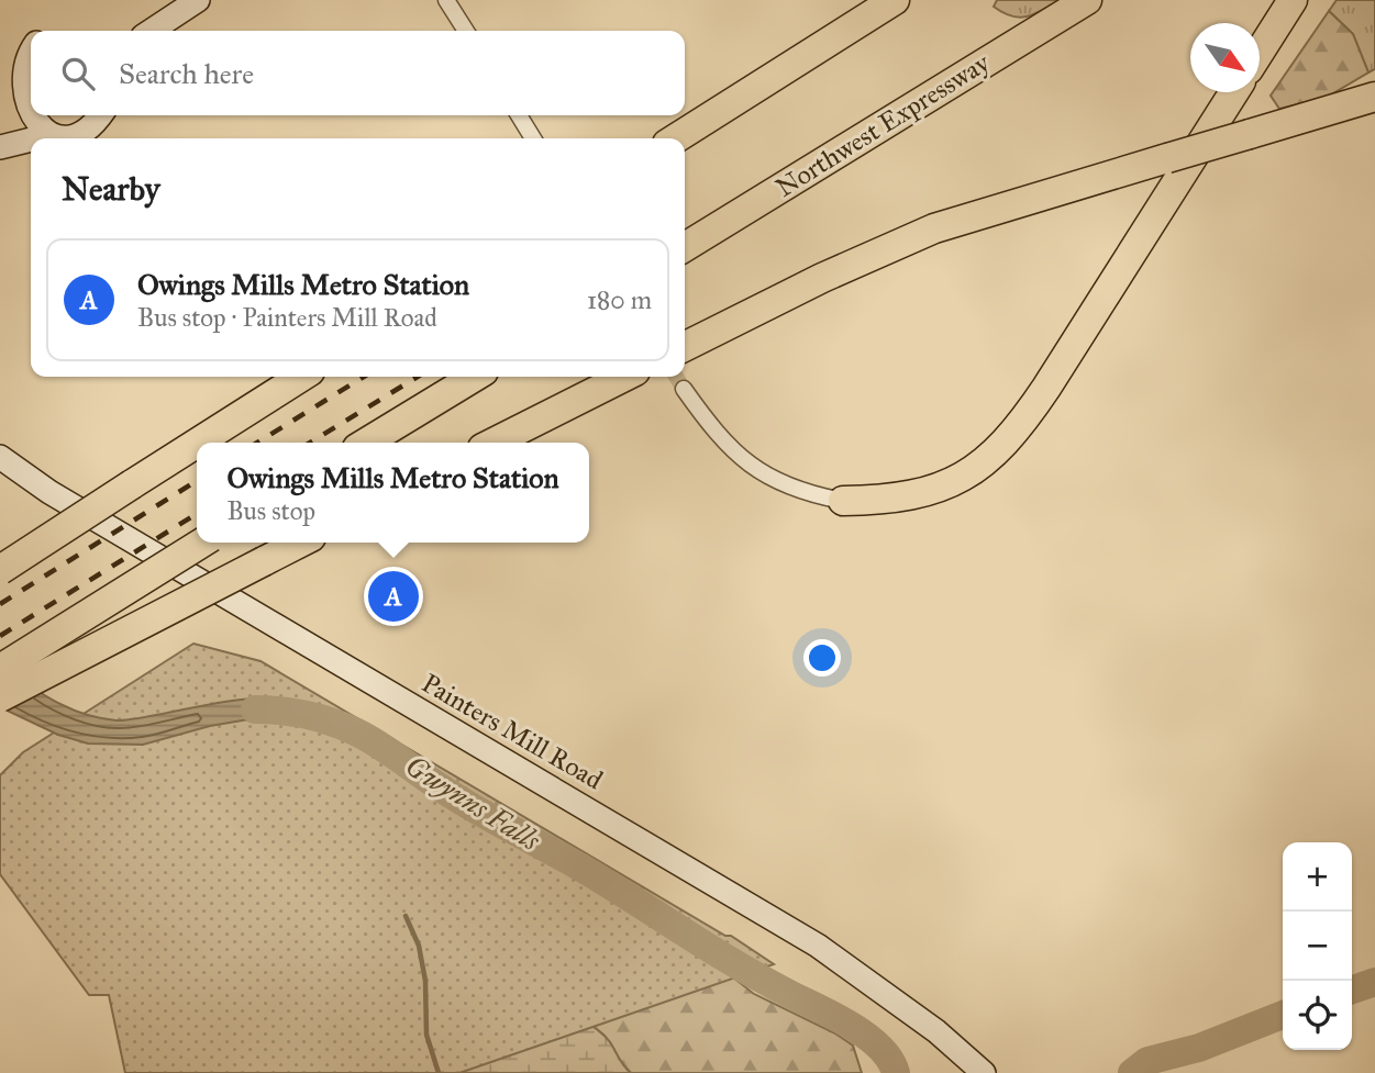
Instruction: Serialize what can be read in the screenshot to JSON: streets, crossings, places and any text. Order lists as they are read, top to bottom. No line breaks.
{"streets":{"highway":["Northwest Expressway"],"main road":["Painters Mill Road"]},"water":["Gwynns Falls"],"north":"bottom right","page":{"search":"Search here","heading":"Nearby","list":[{"mark":"A","name":"Owings Mills Metro Station","note":"Bus stop · Painters Mill Road","value":"180 m"}],"popup":["Owings Mills Metro Station","Bus stop"],"pins":"A","map_buttons":["+","−"]}}
